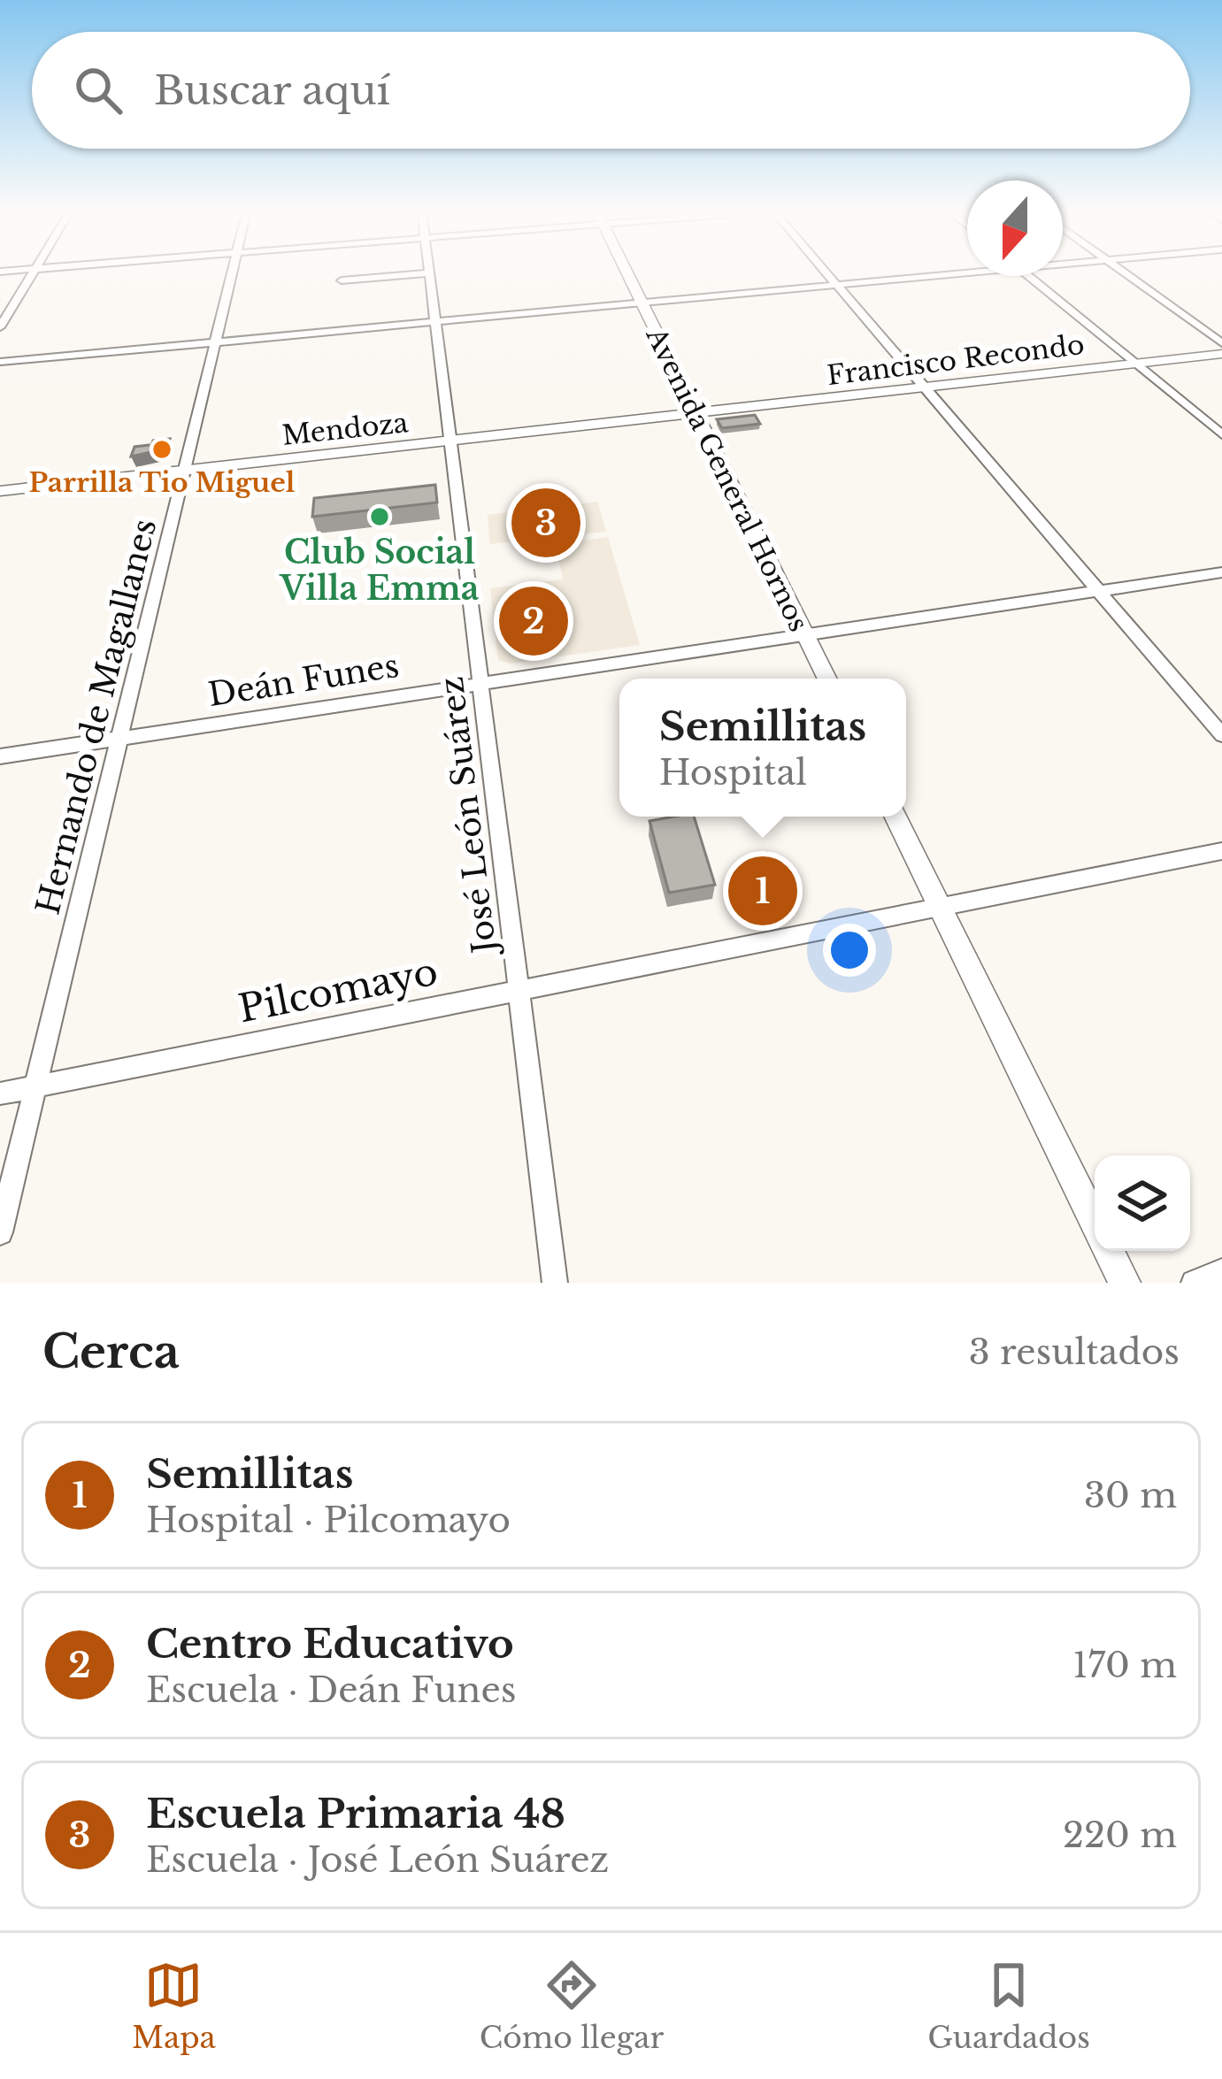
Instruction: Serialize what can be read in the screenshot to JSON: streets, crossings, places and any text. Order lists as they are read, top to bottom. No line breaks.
{"streets":{"street":["Francisco Recondo","Mendoza","Avenida General Hornos","Deán Funes","Hernando de Magallanes","José León Suárez","Pilcomayo"]},"crossings":[["Francisco Recondo","Mendoza"],["Francisco Recondo","Avenida General Hornos"],["Mendoza","Avenida General Hornos"],["Mendoza","Hernando de Magallanes"],["Mendoza","José León Suárez"],["Avenida General Hornos","Deán Funes"],["Deán Funes","Hernando de Magallanes"],["Deán Funes","José León Suárez"],["Hernando de Magallanes","Pilcomayo"],["José León Suárez","Pilcomayo"]],"places":["Parrilla Tio Miguel","Club Social Villa Emma"],"north":"bottom","page":{"search":"Buscar aquí","pins":["3","2","1"],"popup":["Semillitas","Hospital"],"heading":["Cerca","3 resultados"],"list":[{"mark":"1","name":"Semillitas","note":"Hospital · Pilcomayo","value":"30 m"},{"mark":"2","name":"Centro Educativo","note":"Escuela · Deán Funes","value":"170 m"},{"mark":"3","name":"Escuela Primaria 48","note":"Escuela · José León Suárez","value":"220 m"}],"nav":["Mapa","Cómo llegar","Guardados"]}}
